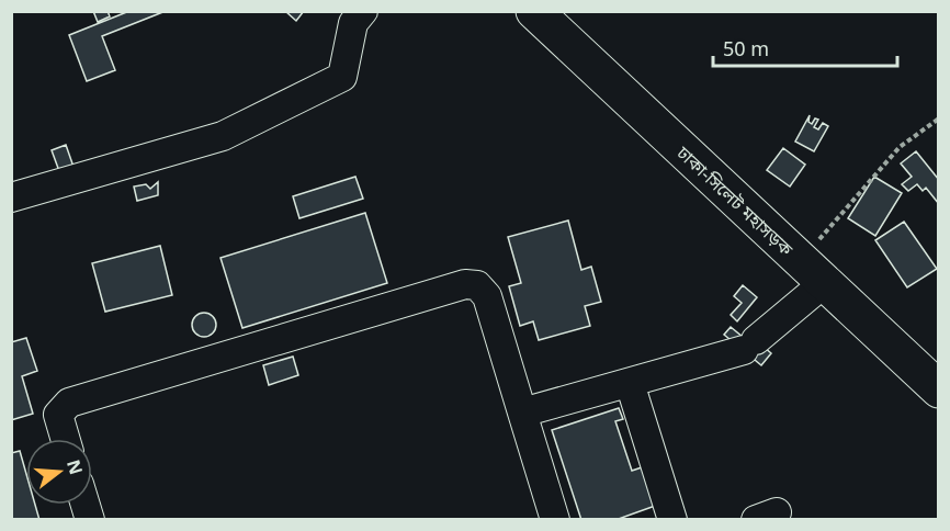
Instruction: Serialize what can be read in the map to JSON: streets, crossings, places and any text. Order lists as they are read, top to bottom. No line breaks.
{"streets":{"highway":["ঢাকা-সিলেট মহাসড়ক"]},"scale_bar":"50 m","north":"right"}
